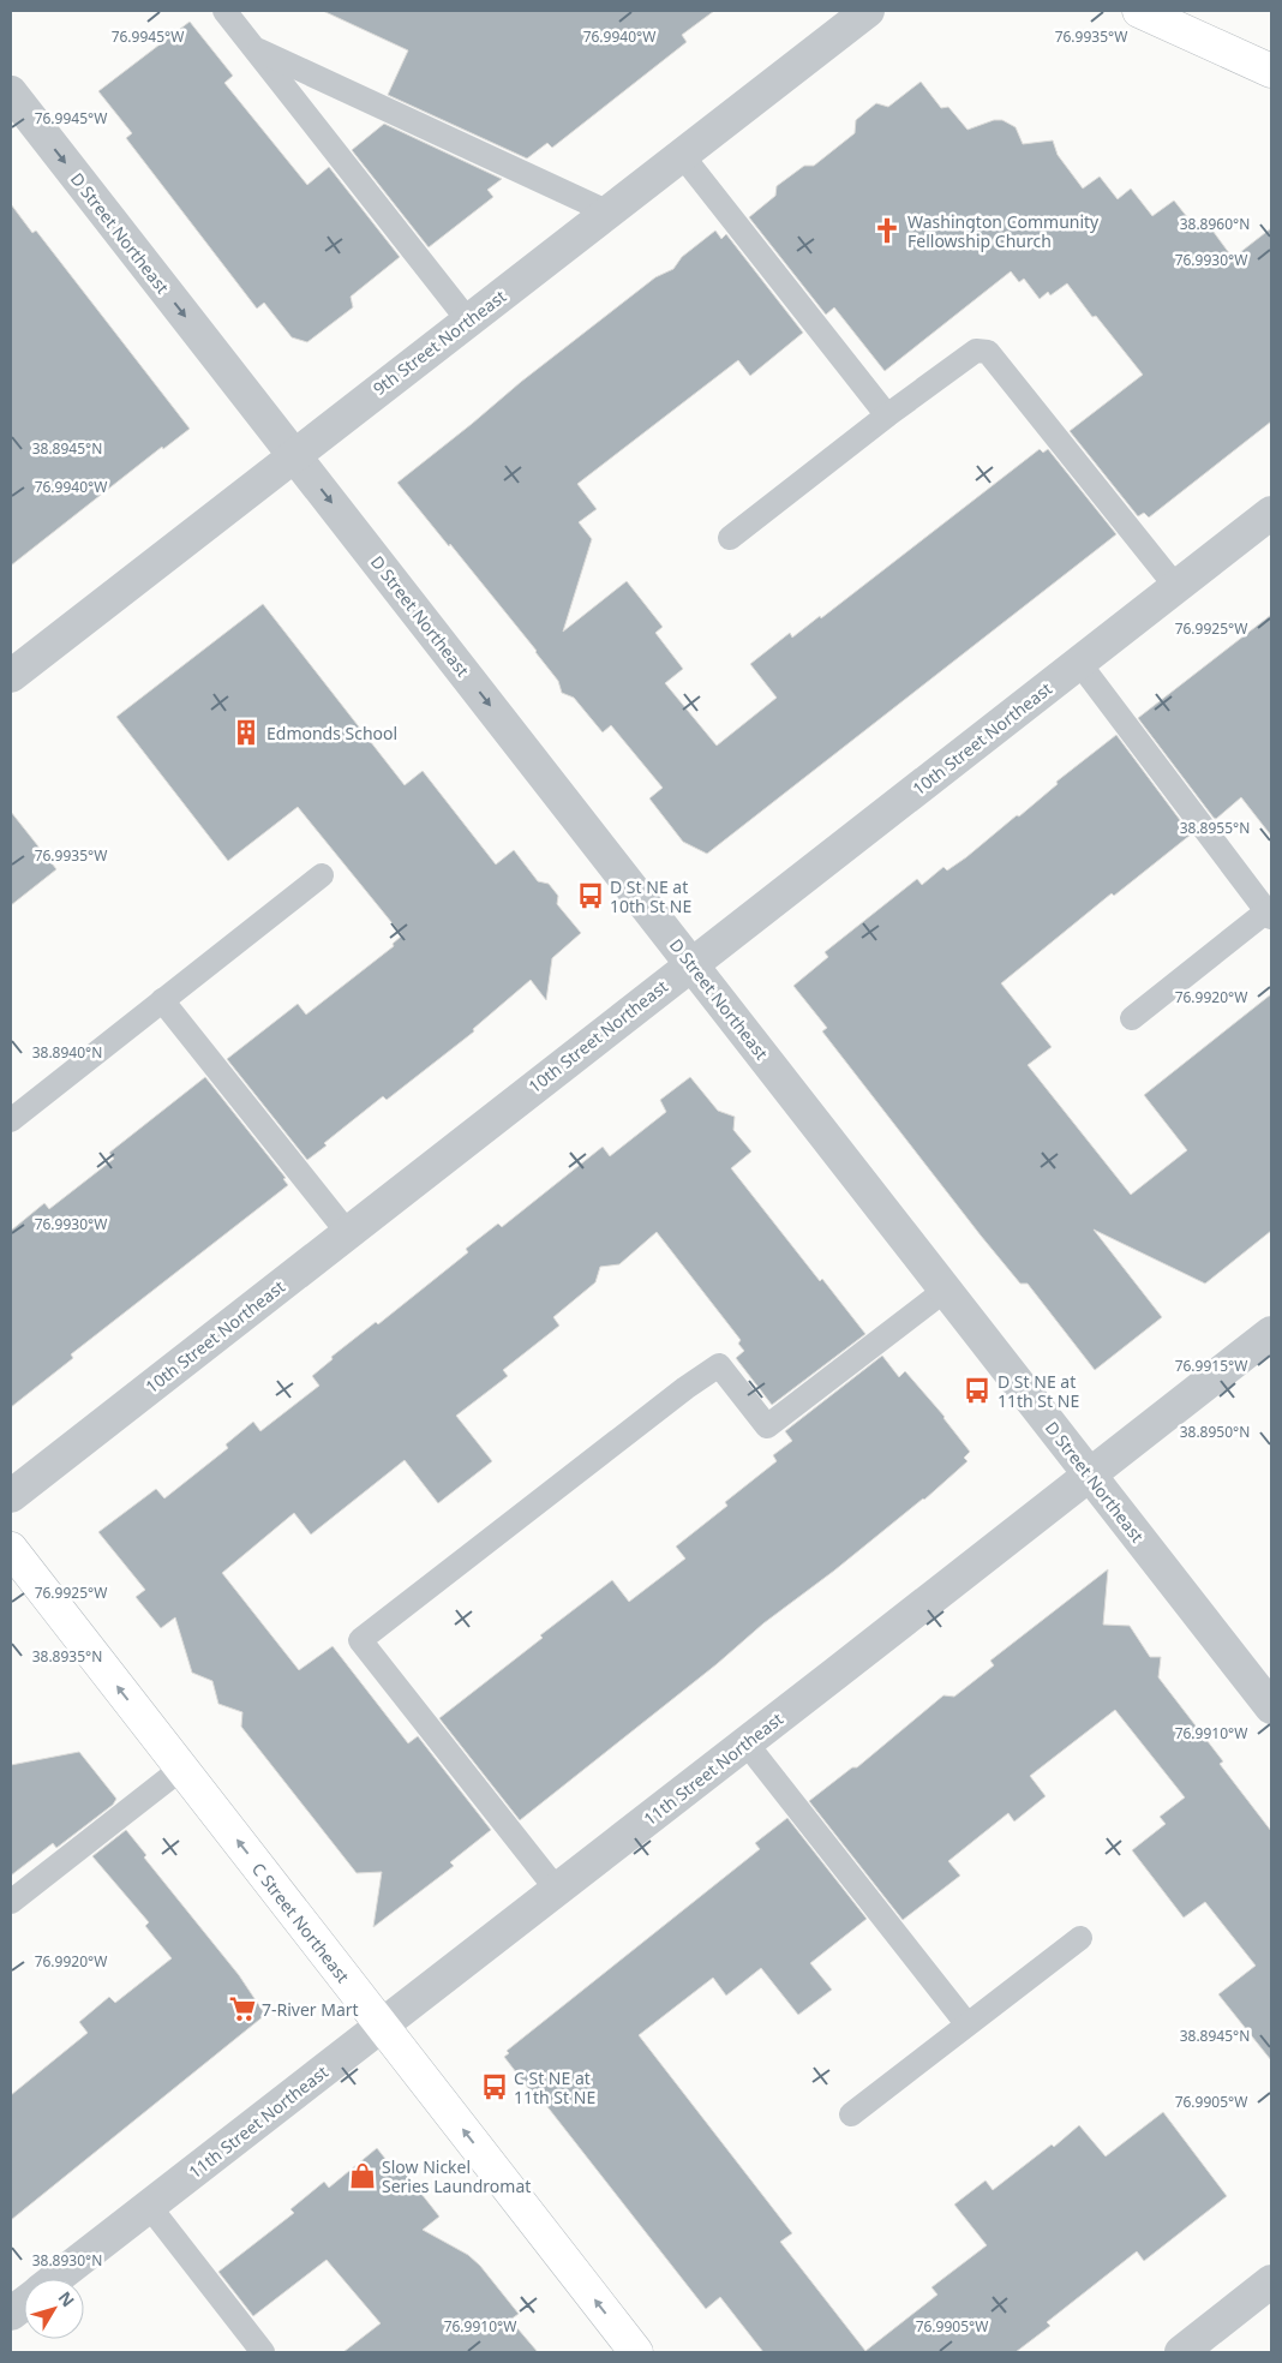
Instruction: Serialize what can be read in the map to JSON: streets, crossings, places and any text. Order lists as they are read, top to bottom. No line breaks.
{"streets":{"main road":["C Street Northeast"],"street":["D Street Northeast","9th Street Northeast","10th Street Northeast","11th Street Northeast"]},"crossings":[["D Street Northeast","9th Street Northeast"],["D Street Northeast","10th Street Northeast"],["D Street Northeast","11th Street Northeast"],["11th Street Northeast","C Street Northeast"]],"one_way":["D Street Northeast","C Street Northeast"],"places":{"church":["Washington Community Fellowship Church"],"building":["Edmonds School"],"bus stop":["D St NE at 10th St NE","D St NE at 11th St NE","C St NE at 11th St NE"],"supermarket":["7-River Mart"],"shop":["Slow Nickel Series Laundromat"]},"north":"top right","coordinates":["76.9945°W","76.9940°W","76.9935°W","38.8960°N","76.9930°W","38.8945°N","76.9925°W","38.8955°N","76.9920°W","38.8940°N","76.9915°W","38.8950°N","38.8935°N","76.9910°W","76.9905°W","38.8930°N"]}
